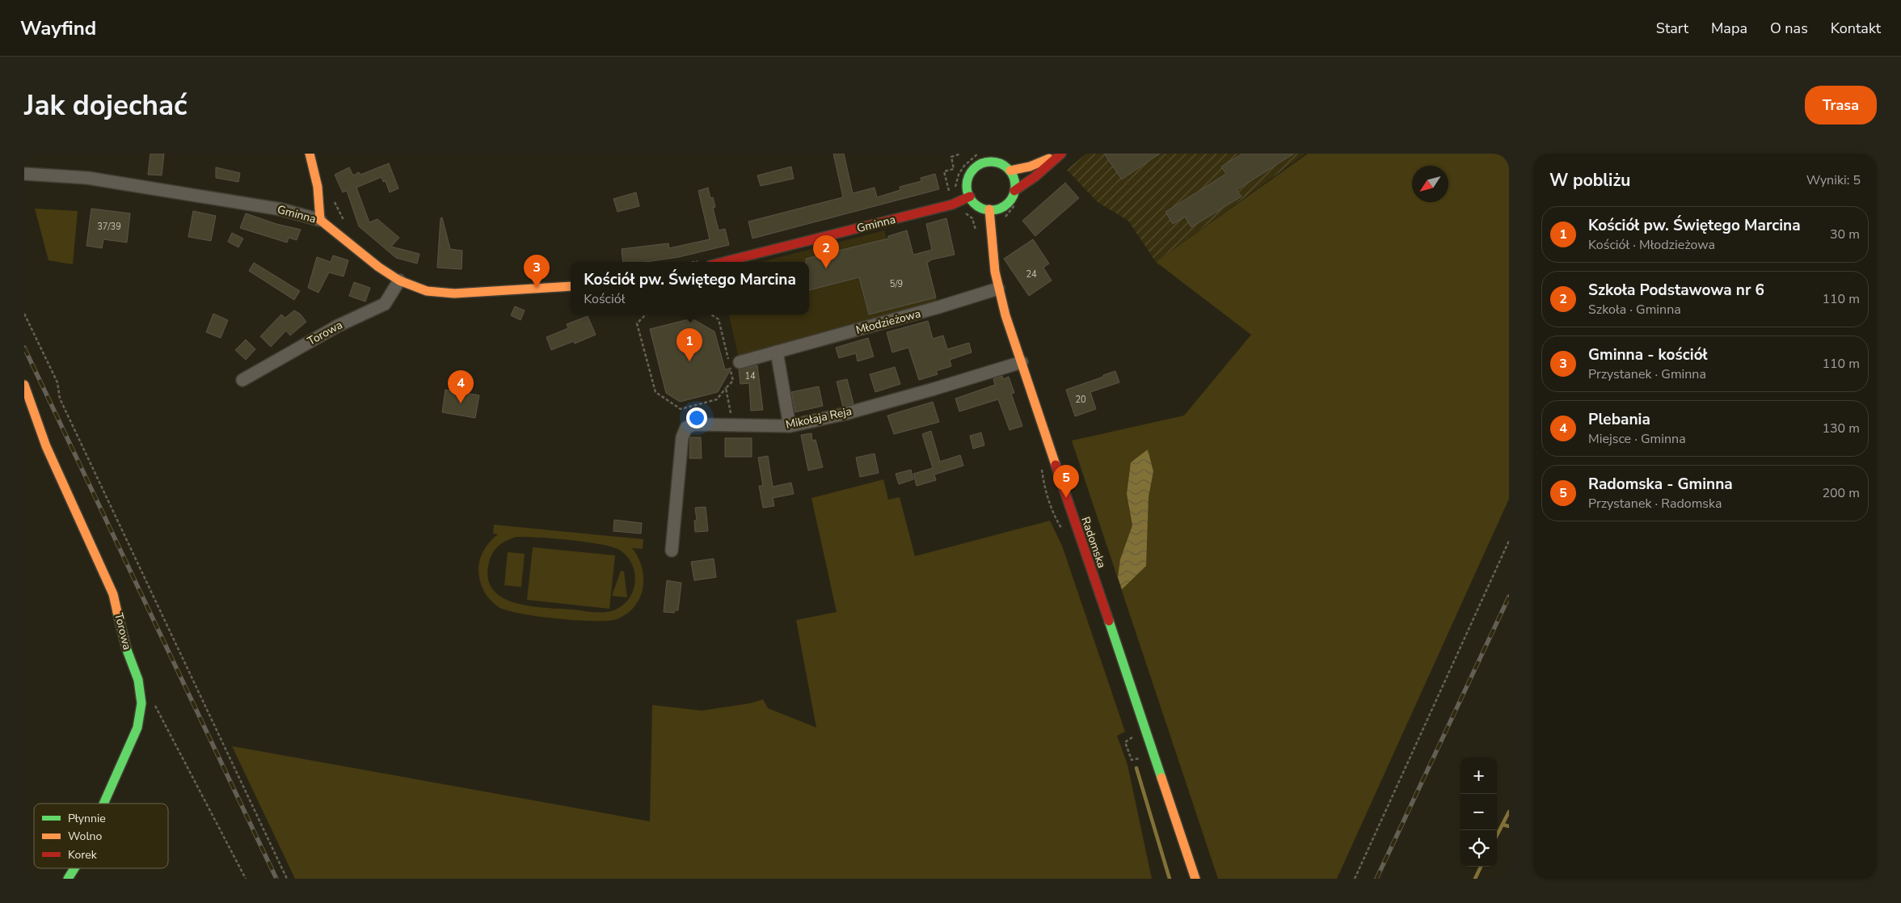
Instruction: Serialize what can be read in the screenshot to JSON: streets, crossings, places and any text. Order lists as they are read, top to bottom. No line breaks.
{"streets":{"street":["Gminna","Młodzieżowa","Torowa","Mikołaja Reja","Radomska"]},"crossings":[["Gminna","Torowa"],["Gminna","Radomska"],["Młodzieżowa","Radomska"],["Mikołaja Reja","Radomska"]],"house_numbers":["37/39","24","5/9","14","20"],"legend":["Płynnie","Wolno","Korek"],"north":"bottom left","page":{"header":"Wayfind","nav":["Start","Mapa","O nas","Kontakt"],"buttons":"Trasa","title":"Jak dojechać","heading":["W pobliżu","Wyniki: 5"],"list":[{"mark":"1","name":"Kościół pw. Świętego Marcina","note":"Kościół · Młodzieżowa","value":"30 m"},{"mark":"2","name":"Szkoła Podstawowa nr 6","note":"Szkoła · Gminna","value":"110 m"},{"mark":"3","name":"Gminna - kościół","note":"Przystanek · Gminna","value":"110 m"},{"mark":"4","name":"Plebania","note":"Miejsce · Gminna","value":"130 m"},{"mark":"5","name":"Radomska - Gminna","note":"Przystanek · Radomska","value":"200 m"}],"pins":["2","3","1","4","5"],"popup":["Kościół pw. Świętego Marcina","Kościół"],"map_buttons":["+","−"]}}
